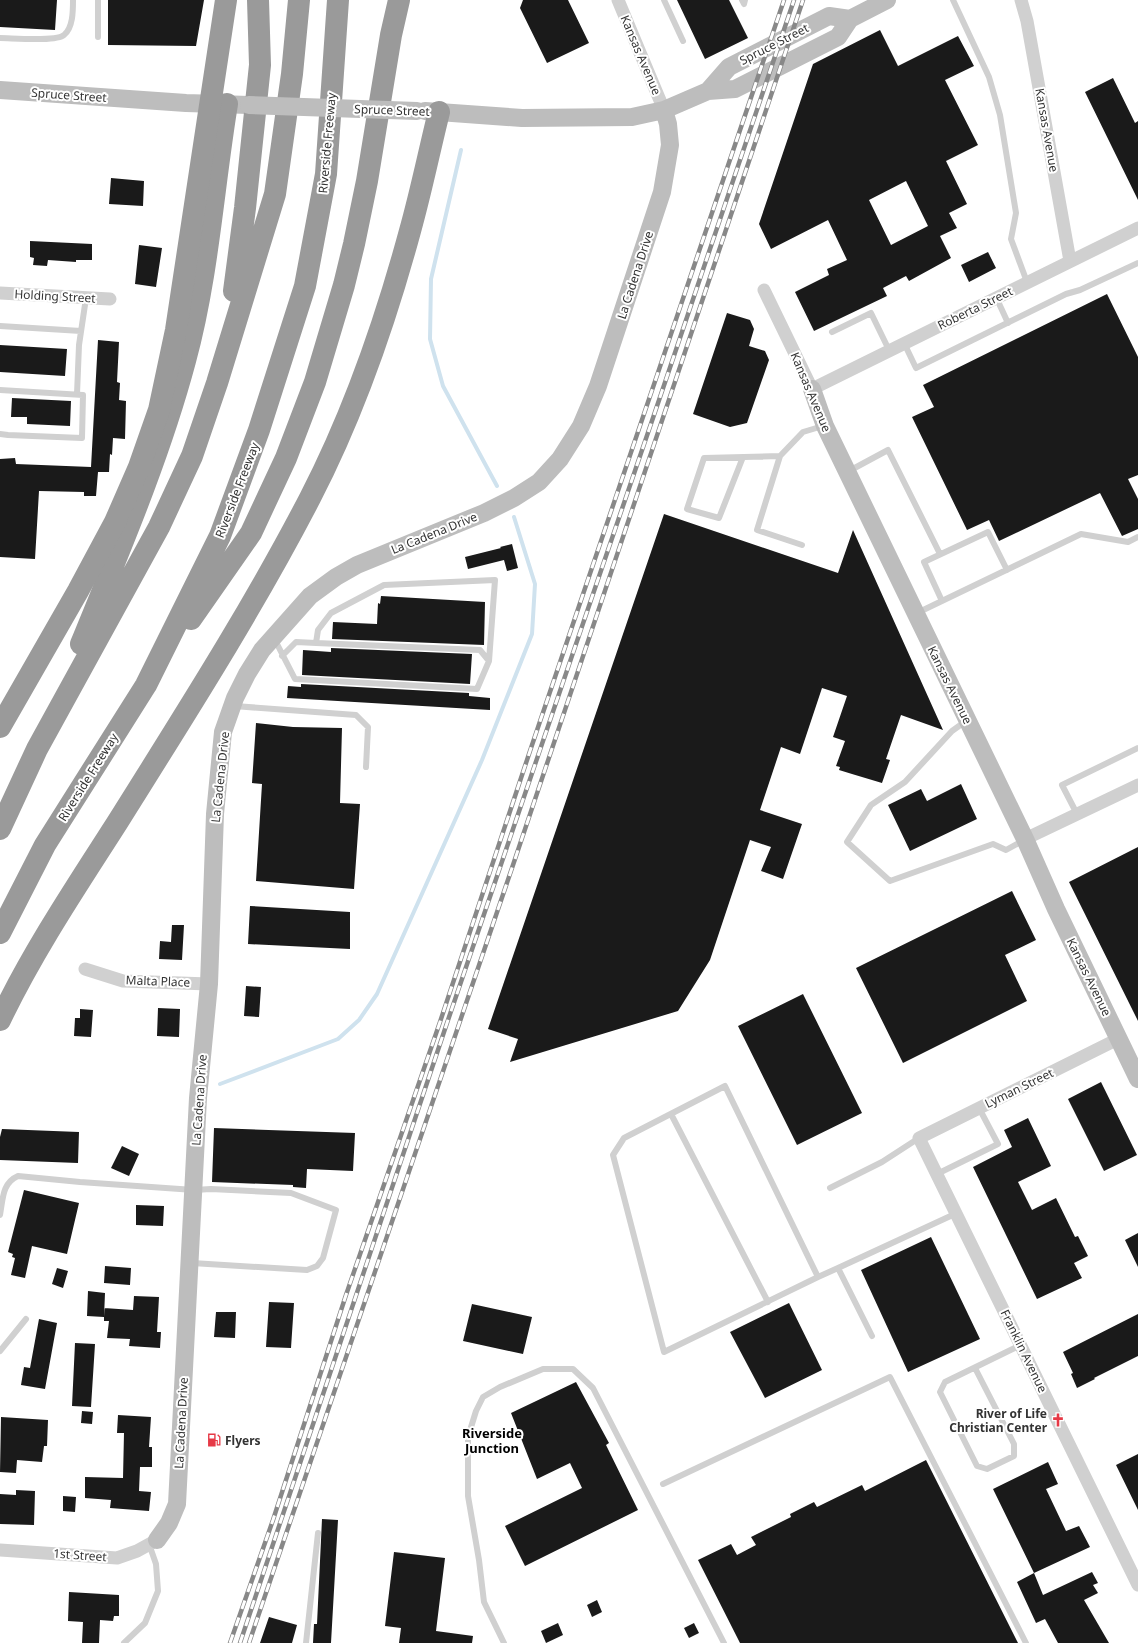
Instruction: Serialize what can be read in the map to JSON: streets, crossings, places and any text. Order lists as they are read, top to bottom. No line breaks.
{"streets":{"highway":["Riverside Freeway"],"street":["Spruce Street","Kansas Avenue","La Cadena Drive","Holding Street","Roberta Street","Malta Place","Lyman Street","Franklin Avenue","1st Street"]},"crossings":[["Spruce Street","Kansas Avenue"],["Spruce Street","La Cadena Drive"],["Kansas Avenue","La Cadena Drive"],["Kansas Avenue","Roberta Street"],["Kansas Avenue","Lyman Street"],["La Cadena Drive","Malta Place"],["La Cadena Drive","1st Street"],["Lyman Street","Franklin Avenue"]],"districts":["Riverside Junction"],"places":{"church":["River of Life Christian Center"],"fuel station":["Flyers"]}}
